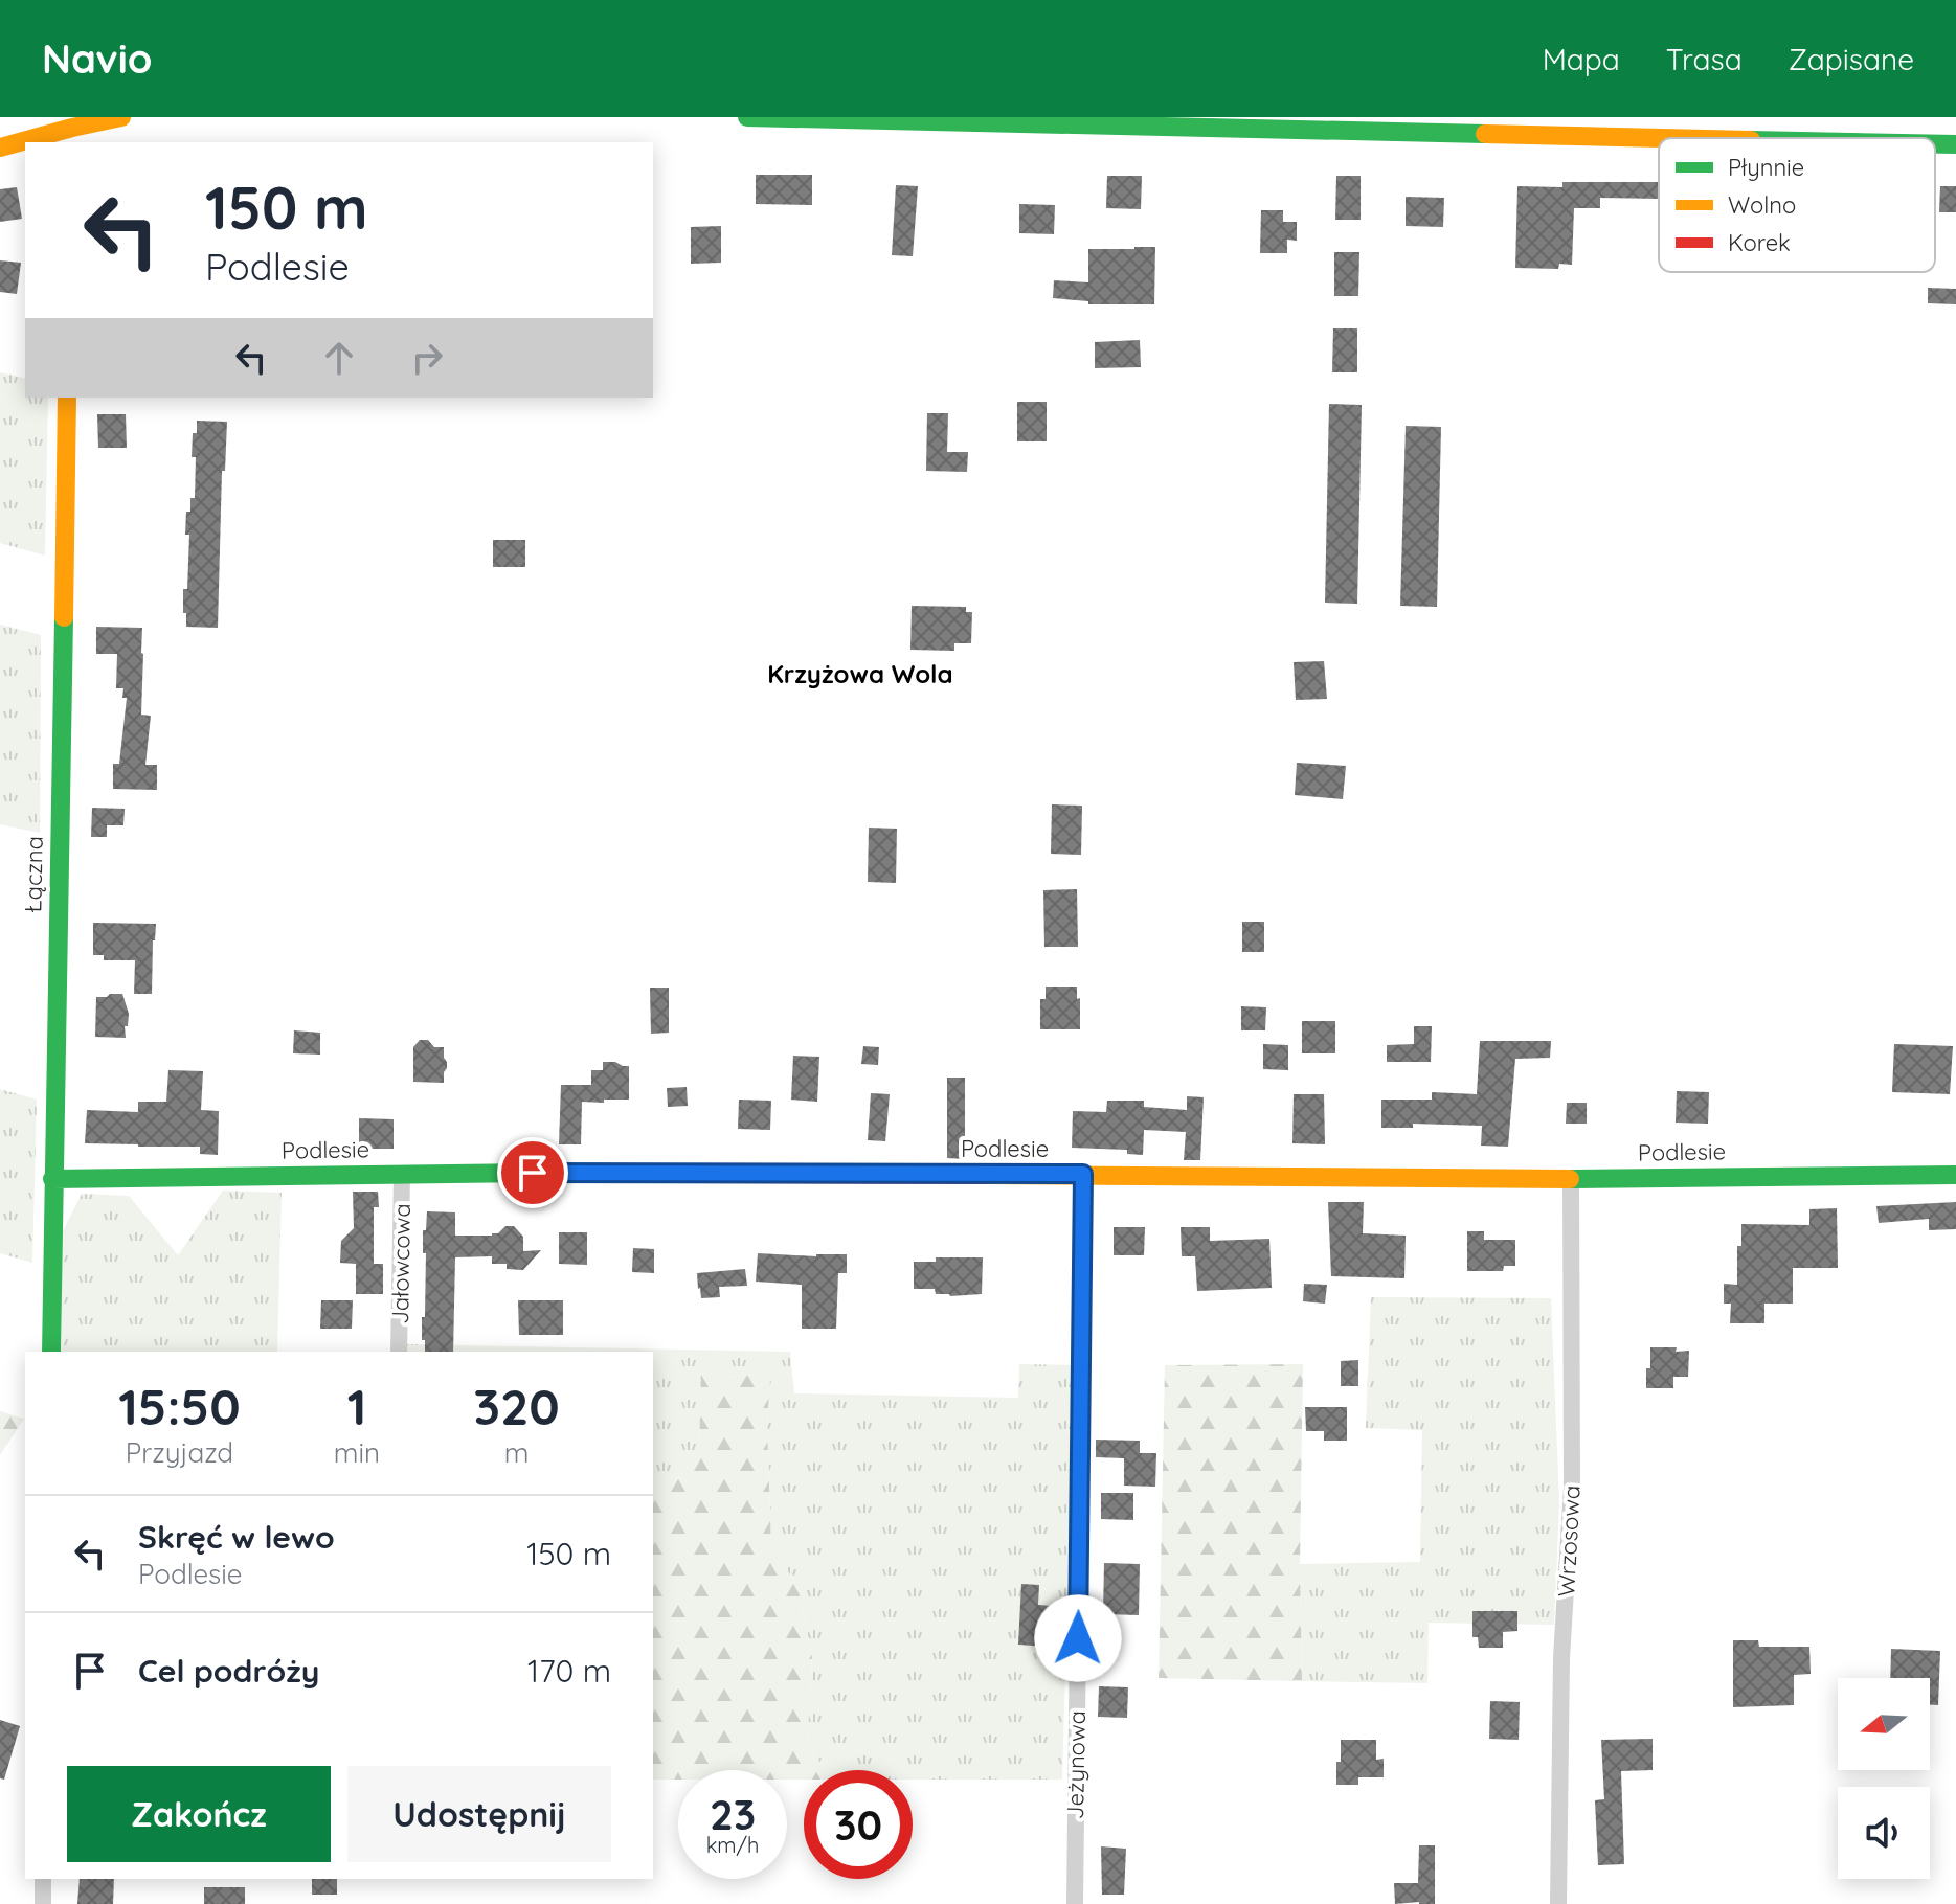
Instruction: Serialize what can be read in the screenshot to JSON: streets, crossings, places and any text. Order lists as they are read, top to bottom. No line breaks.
{"streets":{"street":["Łączna","Podlesie","Jałowcowa","Wrzosowa","Jeżynowa"]},"crossings":[["Łączna","Podlesie"],["Podlesie","Jałowcowa"],["Podlesie","Wrzosowa"],["Podlesie","Jeżynowa"]],"districts":["Krzyżowa Wola"],"legend":["Płynnie","Wolno","Korek"],"north":"left","page":{"header":"Navio","nav":["Mapa","Trasa","Zapisane"],"turn":["150 m","Podlesie"],"eta":["15:50","Przyjazd","1","min","320","m"],"list":[{"name":"Skręć w lewo","note":"Podlesie","value":"150 m"},{"name":"Cel podróży","value":"170 m"}],"buttons":["Zakończ","Udostępnij"],"speed":"23 km/h","limit":"30"}}
